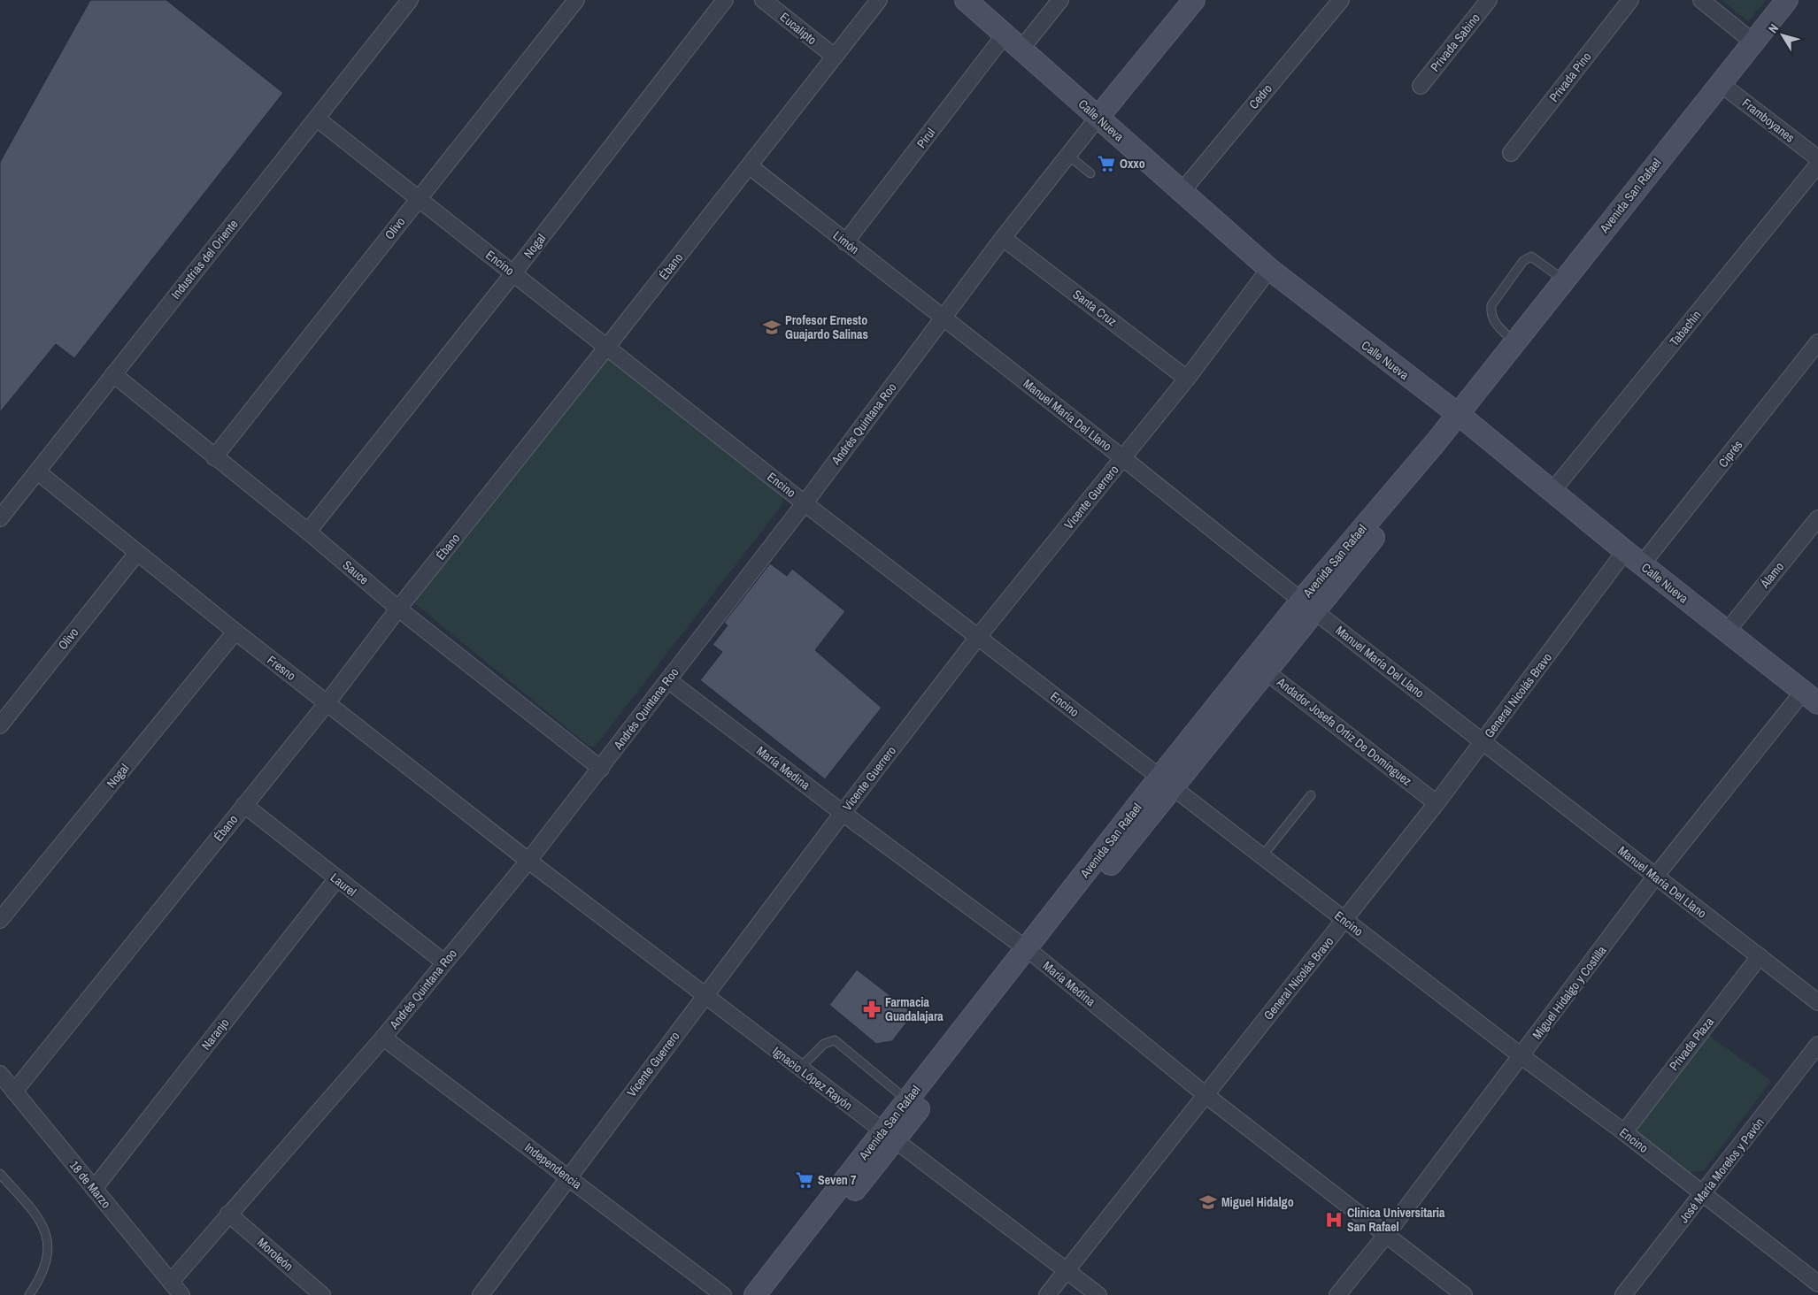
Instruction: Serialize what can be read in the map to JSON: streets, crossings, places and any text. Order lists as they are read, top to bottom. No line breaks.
{"streets":{"street":["Eucalipto","Privada Sabino","Privada Pino","Cedro","Calle Nueva","Framboyanes","Pirul","Avenida San Rafael","Olivo","Limón","Nogal","Industrias del Oriente","Encino","Ébano","Santa Cruz","Tabachín","Manuel María Del Llano","Andrés Quintana Roo","Ciprés","Vicente Guerrero","Sauce","Álamo","Fresno","General Nicolás Bravo","Andador Josefa Ortiz De Domínguez","María Medina","Laurel","Miguel Hidalgo y Costilla","Naranjo","Privada Plaza","Ignacio López Rayón","Independencia","José María Morelos y Pavón","18 de Marzo","Moroleón"]},"crossings":[["Eucalipto","Ébano"],["Cedro","Calle Nueva"],["Calle Nueva","Pirul"],["Calle Nueva","Avenida San Rafael"],["Calle Nueva","Tabachín"],["Calle Nueva","Andrés Quintana Roo"],["Calle Nueva","Ciprés"],["Calle Nueva","Vicente Guerrero"],["Calle Nueva","Álamo"],["Calle Nueva","General Nicolás Bravo"],["Calle Nueva","Miguel Hidalgo y Costilla"],["Framboyanes","Avenida San Rafael"],["Pirul","Limón"],["Avenida San Rafael","Encino"],["Avenida San Rafael","Manuel María Del Llano"],["Avenida San Rafael","Andador Josefa Ortiz De Domínguez"],["Avenida San Rafael","María Medina"],["Avenida San Rafael","Ignacio López Rayón"],["Olivo","Encino"],["Olivo","Sauce"],["Olivo","Fresno"],["Limón","Ébano"],["Limón","Manuel María Del Llano"],["Limón","Andrés Quintana Roo"],["Nogal","Encino"],["Nogal","Sauce"],["Nogal","Fresno"],["Industrias del Oriente","Encino"],["Industrias del Oriente","Sauce"],["Industrias del Oriente","Fresno"],["Encino","Ébano"],["Encino","Andrés Quintana Roo"],["Encino","Vicente Guerrero"],["Encino","General Nicolás Bravo"],["Encino","Miguel Hidalgo y Costilla"],["Encino","Privada Plaza"],["Encino","José María Morelos y Pavón"],["Ébano","Sauce"],["Ébano","Fresno"],["Ébano","Laurel"],["Ébano","18 de Marzo"],["Santa Cruz","Andrés Quintana Roo"],["Santa Cruz","Vicente Guerrero"],["Manuel María Del Llano","Andrés Quintana Roo"],["Manuel María Del Llano","Vicente Guerrero"],["Manuel María Del Llano","General Nicolás Bravo"],["Manuel María Del Llano","Miguel Hidalgo y Costilla"],["Manuel María Del Llano","Privada Plaza"],["Andrés Quintana Roo","Sauce"],["Andrés Quintana Roo","Fresno"],["Andrés Quintana Roo","María Medina"],["Andrés Quintana Roo","Laurel"],["Andrés Quintana Roo","Ignacio López Rayón"],["Andrés Quintana Roo","Independencia"],["Andrés Quintana Roo","18 de Marzo"],["Andrés Quintana Roo","Moroleón"],["Vicente Guerrero","María Medina"],["Vicente Guerrero","Ignacio López Rayón"],["Vicente Guerrero","Independencia"],["Fresno","Ignacio López Rayón"],["General Nicolás Bravo","Andador Josefa Ortiz De Domínguez"],["General Nicolás Bravo","María Medina"],["General Nicolás Bravo","Ignacio López Rayón"],["María Medina","Miguel Hidalgo y Costilla"],["Laurel","Naranjo"],["Naranjo","18 de Marzo"]],"places":{"supermarket":["Oxxo","Seven 7"],"school or university":["Profesor Ernesto Guajardo Salinas","Miguel Hidalgo"],"pharmacy":["Farmacia Guadalajara"],"hospital":["Clinica Universitaria San Rafael"]},"north":"top left"}
